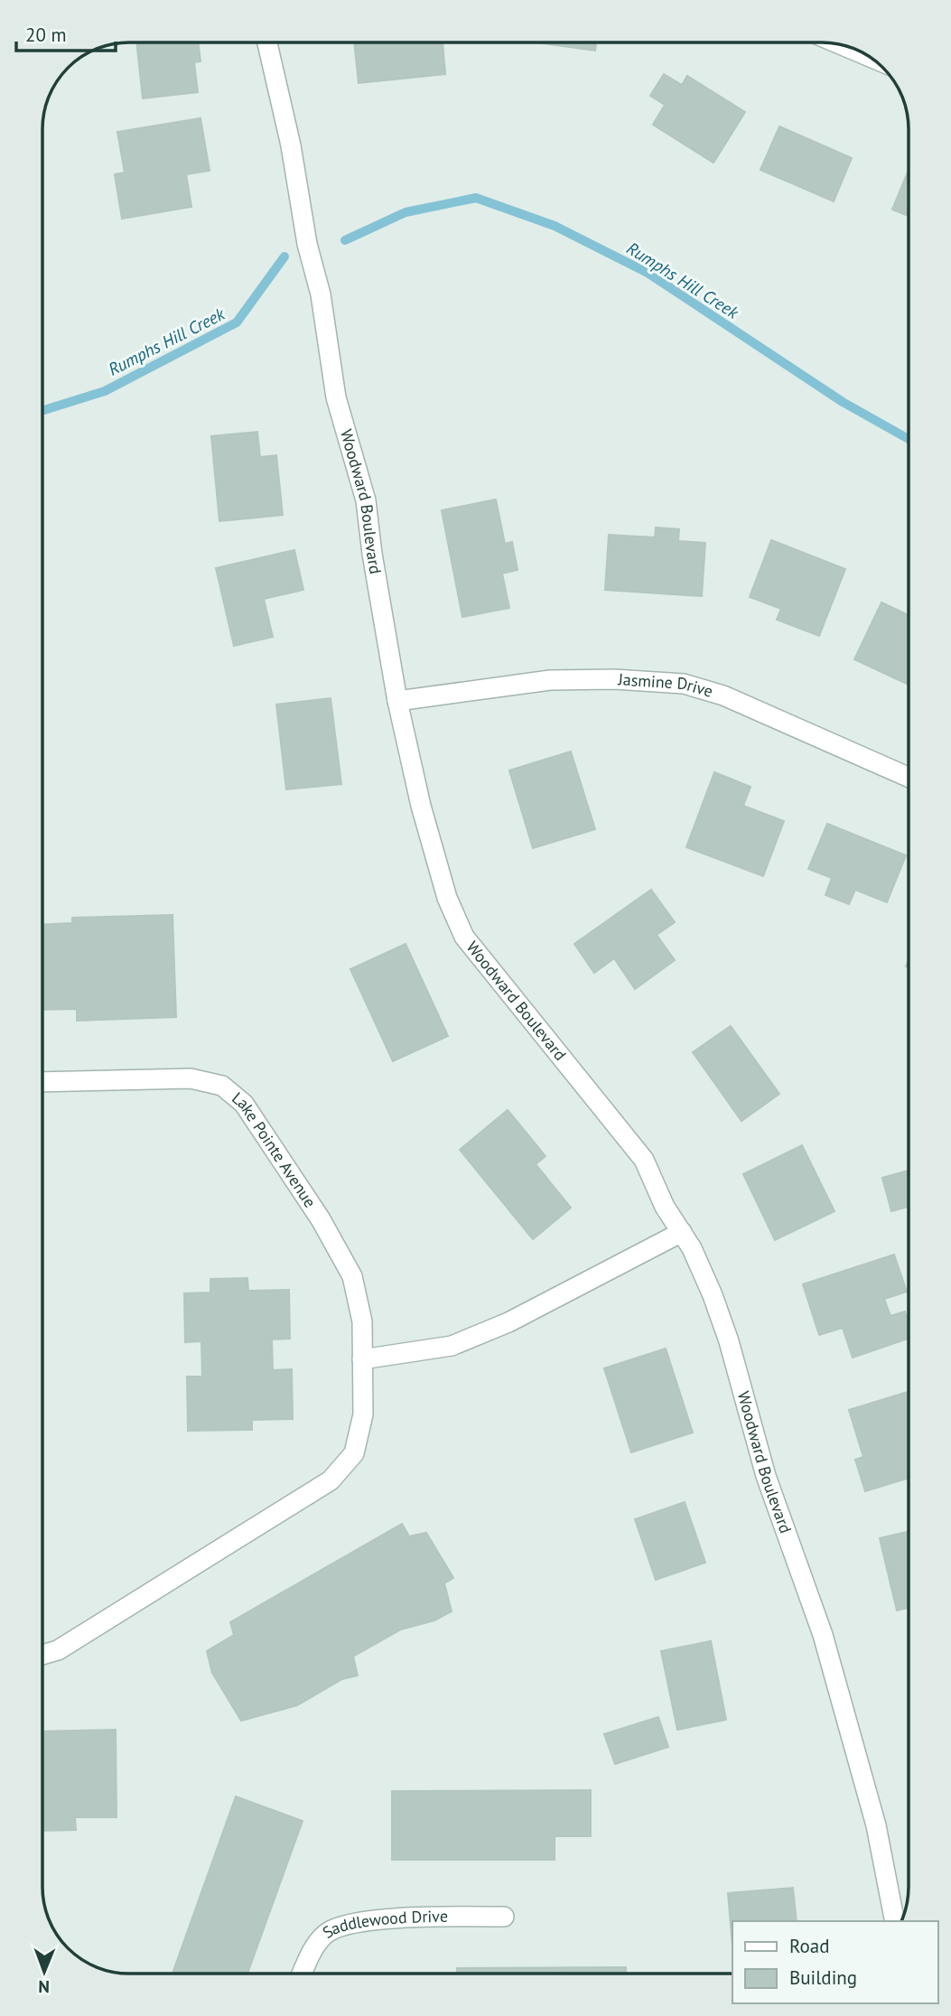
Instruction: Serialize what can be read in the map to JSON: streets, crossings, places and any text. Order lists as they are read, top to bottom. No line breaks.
{"streets":{"street":["Woodward Boulevard","Jasmine Drive","Lake Pointe Avenue","Saddlewood Drive"]},"crossings":[["Woodward Boulevard","Jasmine Drive"]],"water":["Rumphs Hill Creek"],"legend":["Road","Building"],"scale_bar":"20 m","north":"bottom"}
